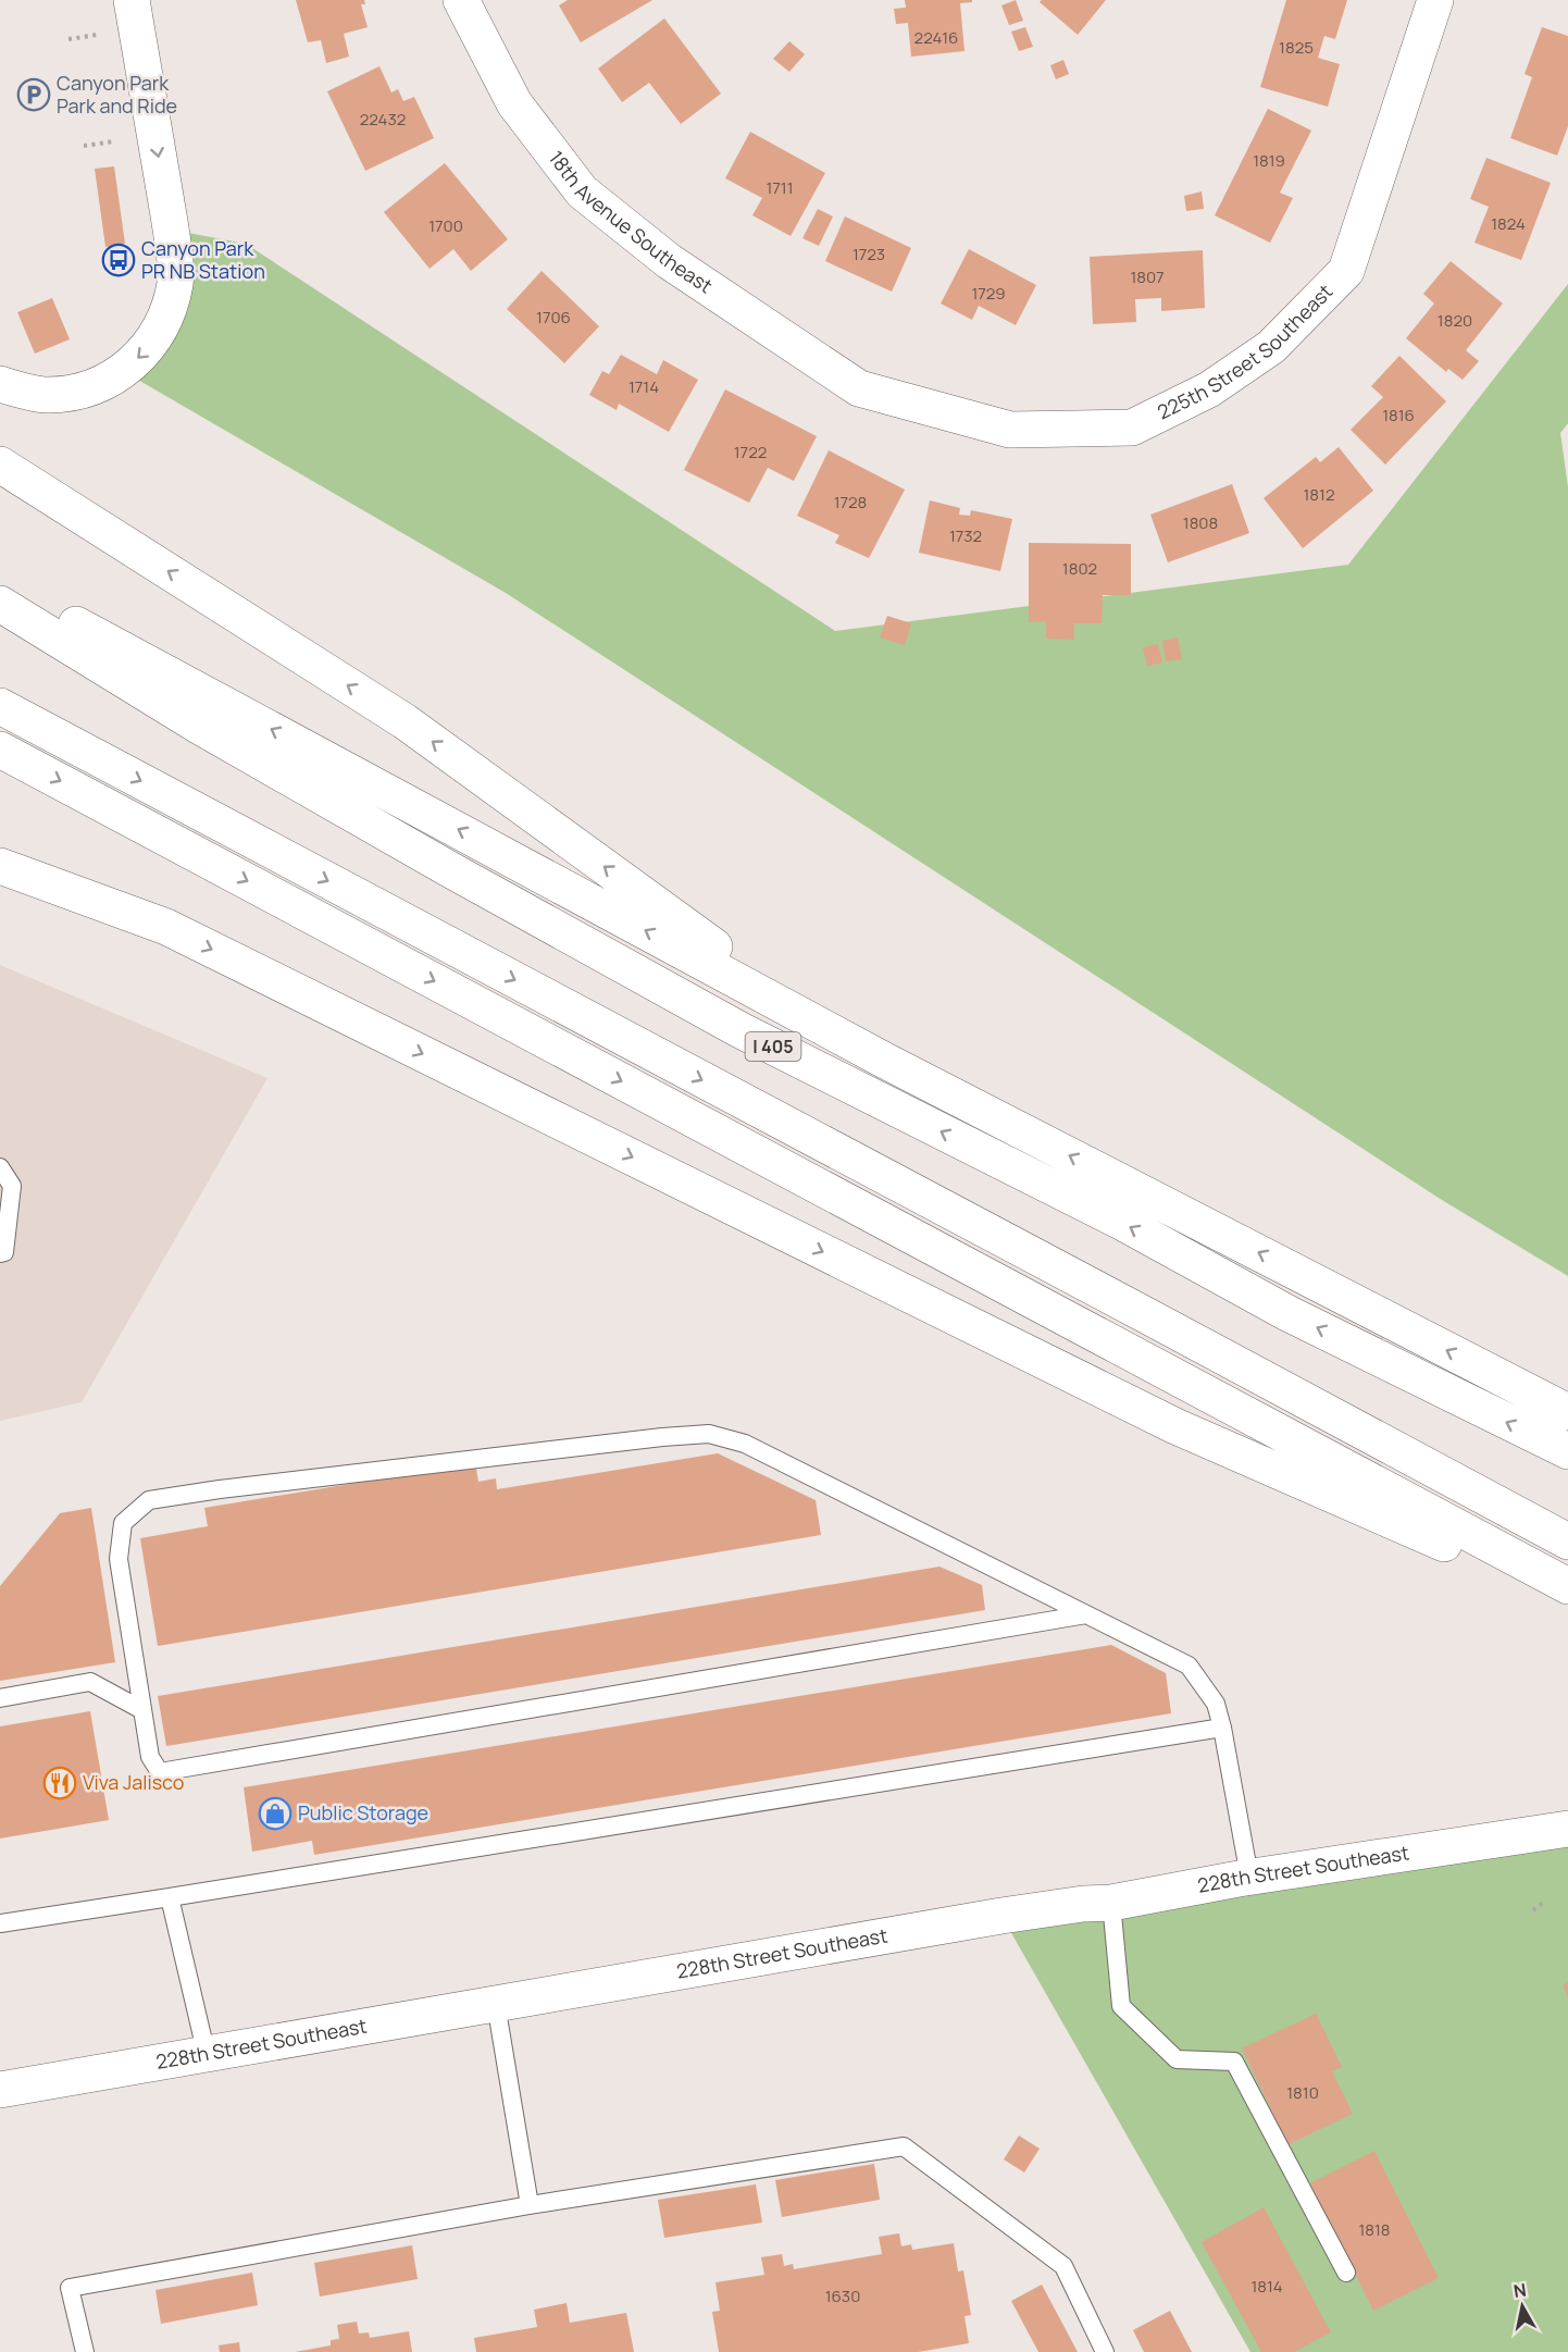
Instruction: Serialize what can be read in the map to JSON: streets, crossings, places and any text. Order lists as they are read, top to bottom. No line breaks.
{"streets":{"main road":["18th Avenue Southeast","225th Street Southeast","I 405","228th Street Southeast"]},"crossings":[["18th Avenue Southeast","225th Street Southeast"]],"places":{"parking":["Canyon Park Park and Ride"],"bus stop":["Canyon Park PR NB Station"],"restaurant":["Viva Jalisco"],"shop":["Public Storage"]},"house_numbers":["22416","1825","22432","1819","1711","1824","1700","1723","1807","1729","1706","1820","1714","1816","1722","1812","1728","1808","1732","1802","1810","1818","1814","1630"],"north":"top"}
